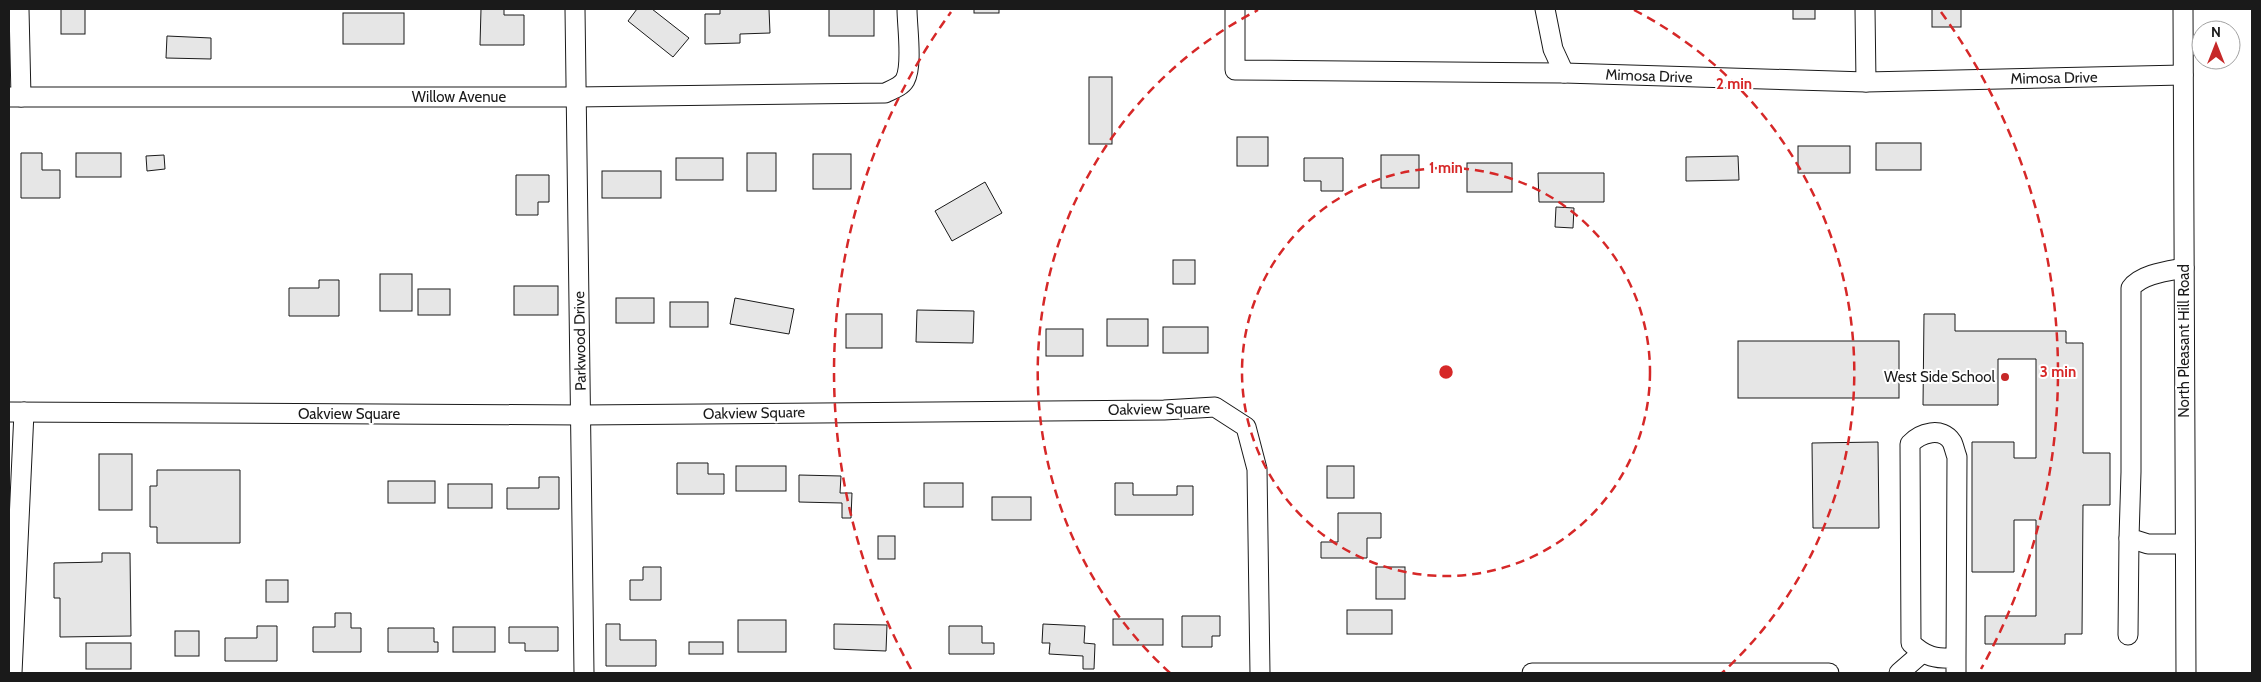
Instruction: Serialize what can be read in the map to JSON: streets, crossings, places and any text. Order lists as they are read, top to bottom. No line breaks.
{"streets":{"street":["Mimosa Drive","Willow Avenue","Parkwood Drive","North Pleasant Hill Road","Oakview Square"]},"crossings":[["Mimosa Drive","North Pleasant Hill Road"],["Willow Avenue","Parkwood Drive"],["Parkwood Drive","Oakview Square"]],"places":["West Side School"],"north":"top","rings":["2 min","1 min","3 min"]}
